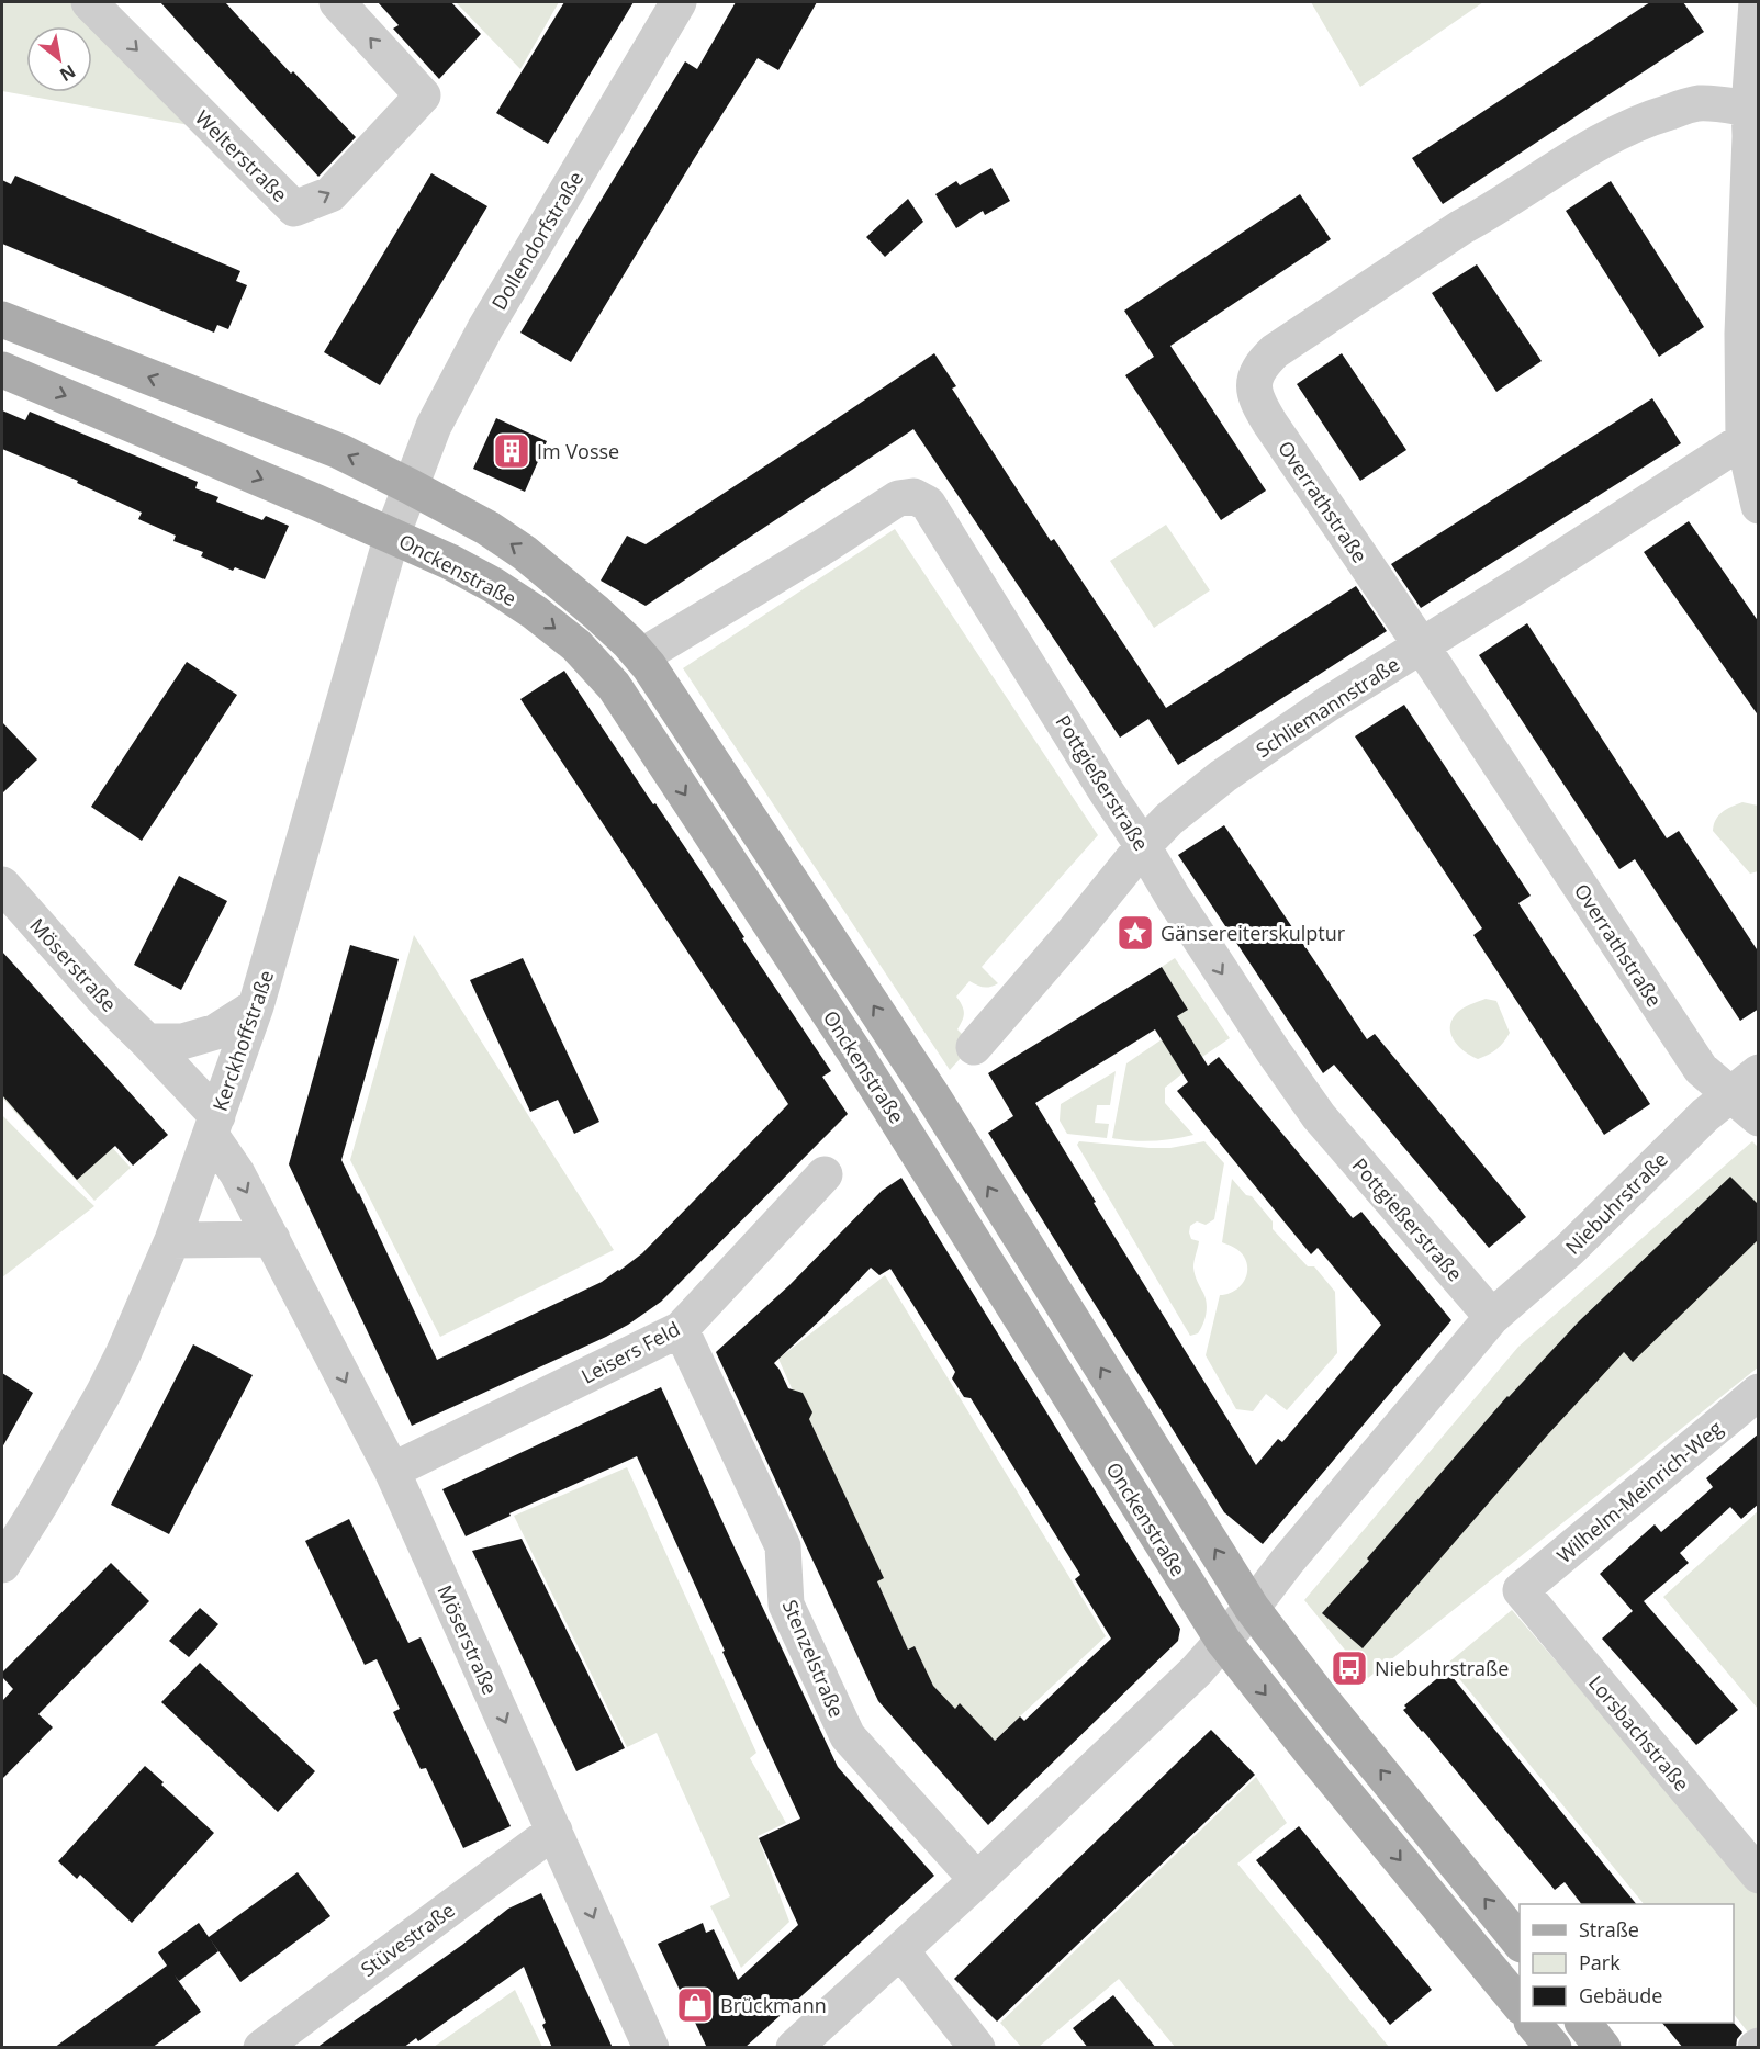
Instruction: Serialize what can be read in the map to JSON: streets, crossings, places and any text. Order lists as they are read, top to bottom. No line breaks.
{"streets":{"main road":["Onckenstraße"],"street":["Welterstraße","Dollendorfstraße","Overrathstraße","Schliemannstraße","Pottgießerstraße","Möserstraße","Kerckhoffstraße","Niebuhrstraße","Leisers Feld","Wilhelm-Meinrich-Weg","Stenzelstraße","Lorsbachstraße","Stüvestraße"]},"crossings":[["Dollendorfstraße","Onckenstraße"],["Dollendorfstraße","Kerckhoffstraße"],["Overrathstraße","Schliemannstraße"],["Overrathstraße","Niebuhrstraße"],["Onckenstraße","Pottgießerstraße"],["Onckenstraße","Kerckhoffstraße"],["Onckenstraße","Niebuhrstraße"],["Schliemannstraße","Pottgießerstraße"],["Pottgießerstraße","Niebuhrstraße"],["Möserstraße","Kerckhoffstraße"],["Möserstraße","Leisers Feld"],["Möserstraße","Stüvestraße"],["Niebuhrstraße","Stenzelstraße"],["Leisers Feld","Stenzelstraße"],["Wilhelm-Meinrich-Weg","Lorsbachstraße"]],"one_way":["Pottgießerstraße","Möserstraße"],"places":{"building":["Im Vosse"],"place":["Gänsereiterskulptur"],"bus stop":["Niebuhrstraße"],"shop":["Brückmann"]},"legend":["Straße","Park","Gebäude"],"north":"bottom right"}
